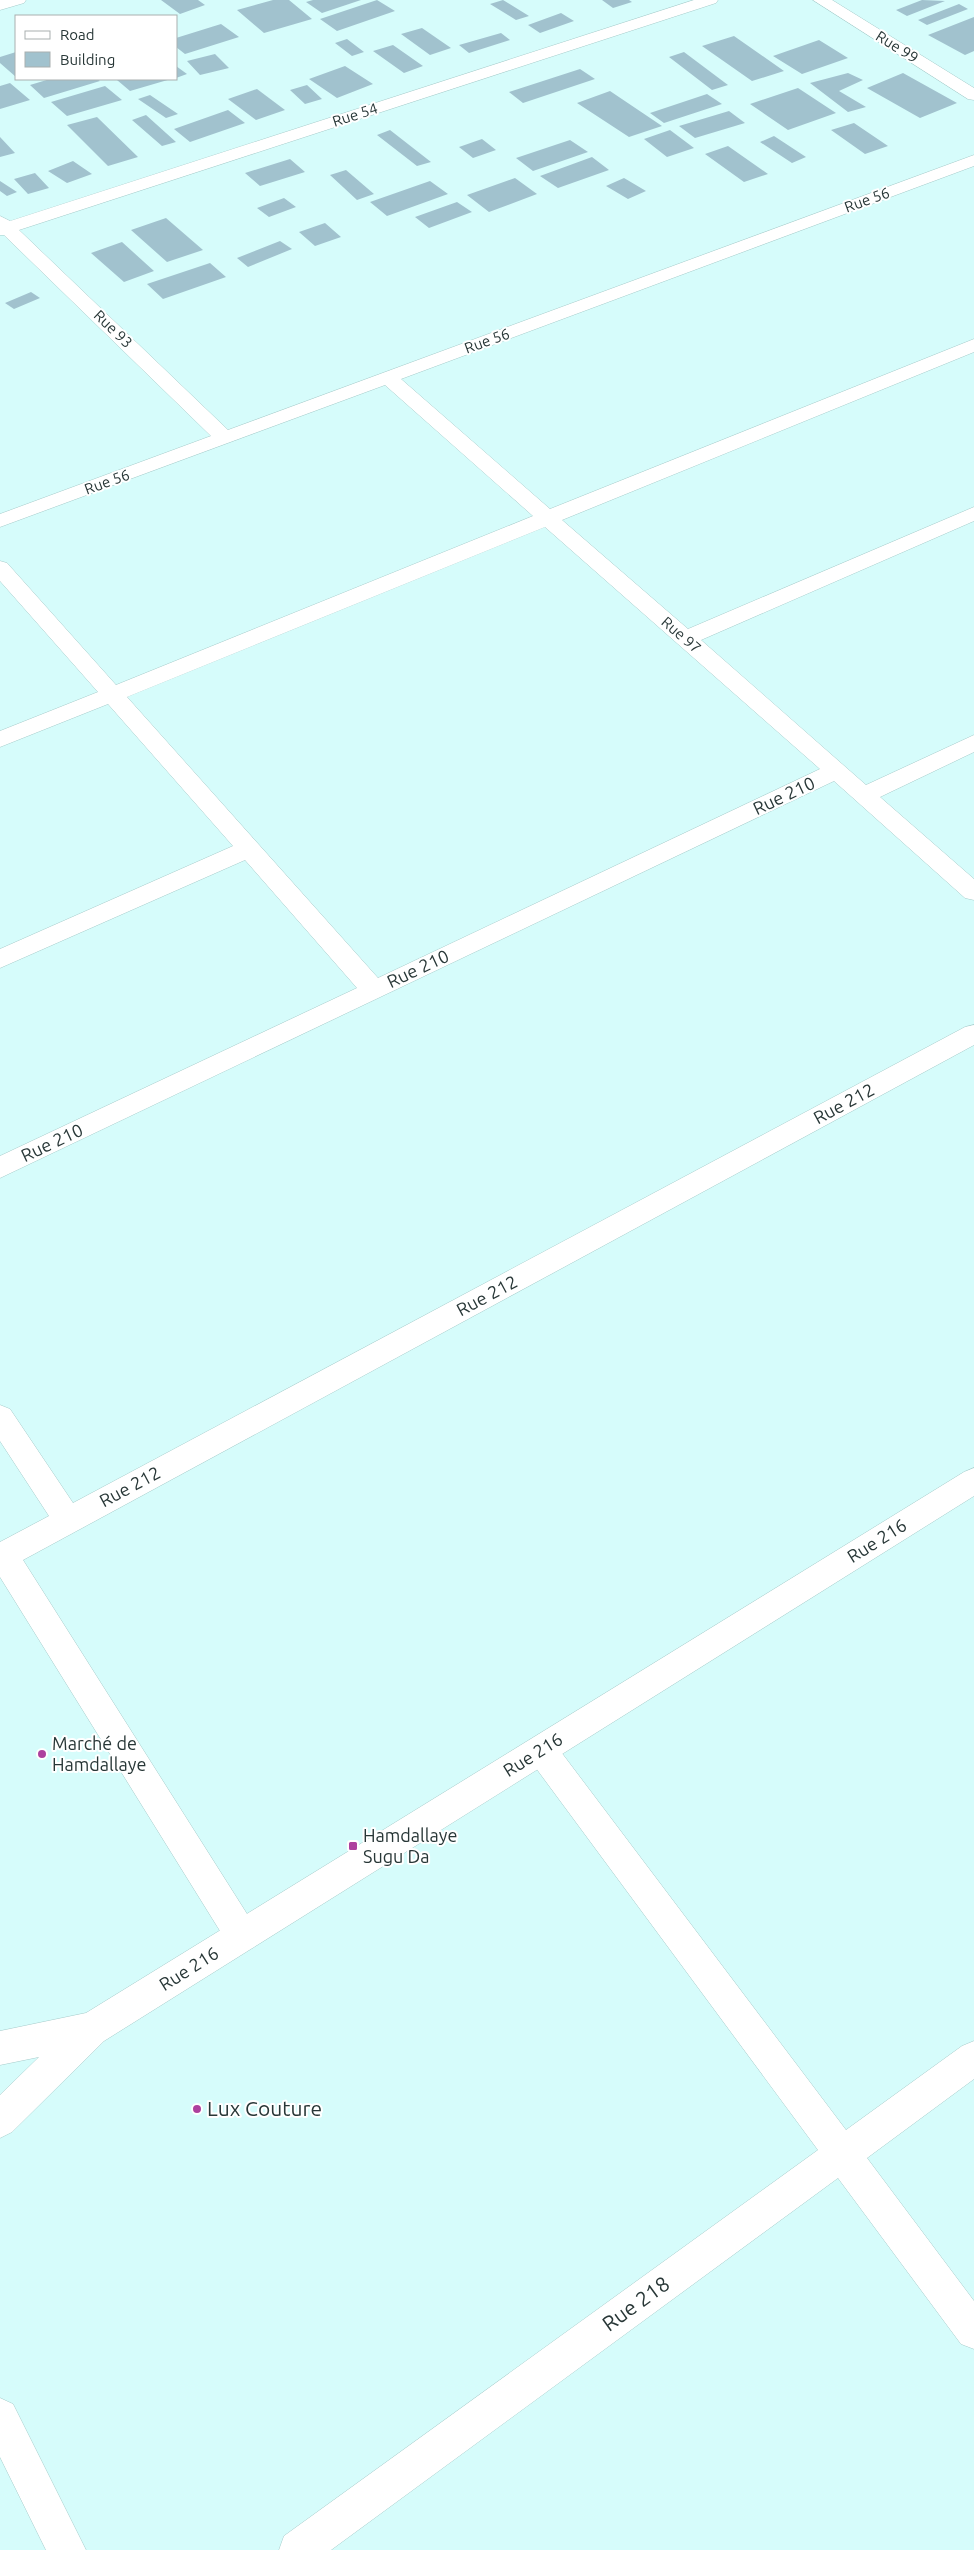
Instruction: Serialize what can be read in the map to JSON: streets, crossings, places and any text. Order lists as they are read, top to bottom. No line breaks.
{"streets":{"street":["Rue 99","Rue 54","Rue 56","Rue 93","Rue 97","Rue 210","Rue 212","Rue 216","Rue 218"]},"crossings":[["Rue 54","Rue 93"],["Rue 56","Rue 93"],["Rue 56","Rue 97"],["Rue 97","Rue 210"]],"places":{"other":["Marché de Hamdallaye","Lux Couture"],"transit":["Hamdallaye Sugu Da"]},"legend":["Road","Building"]}
